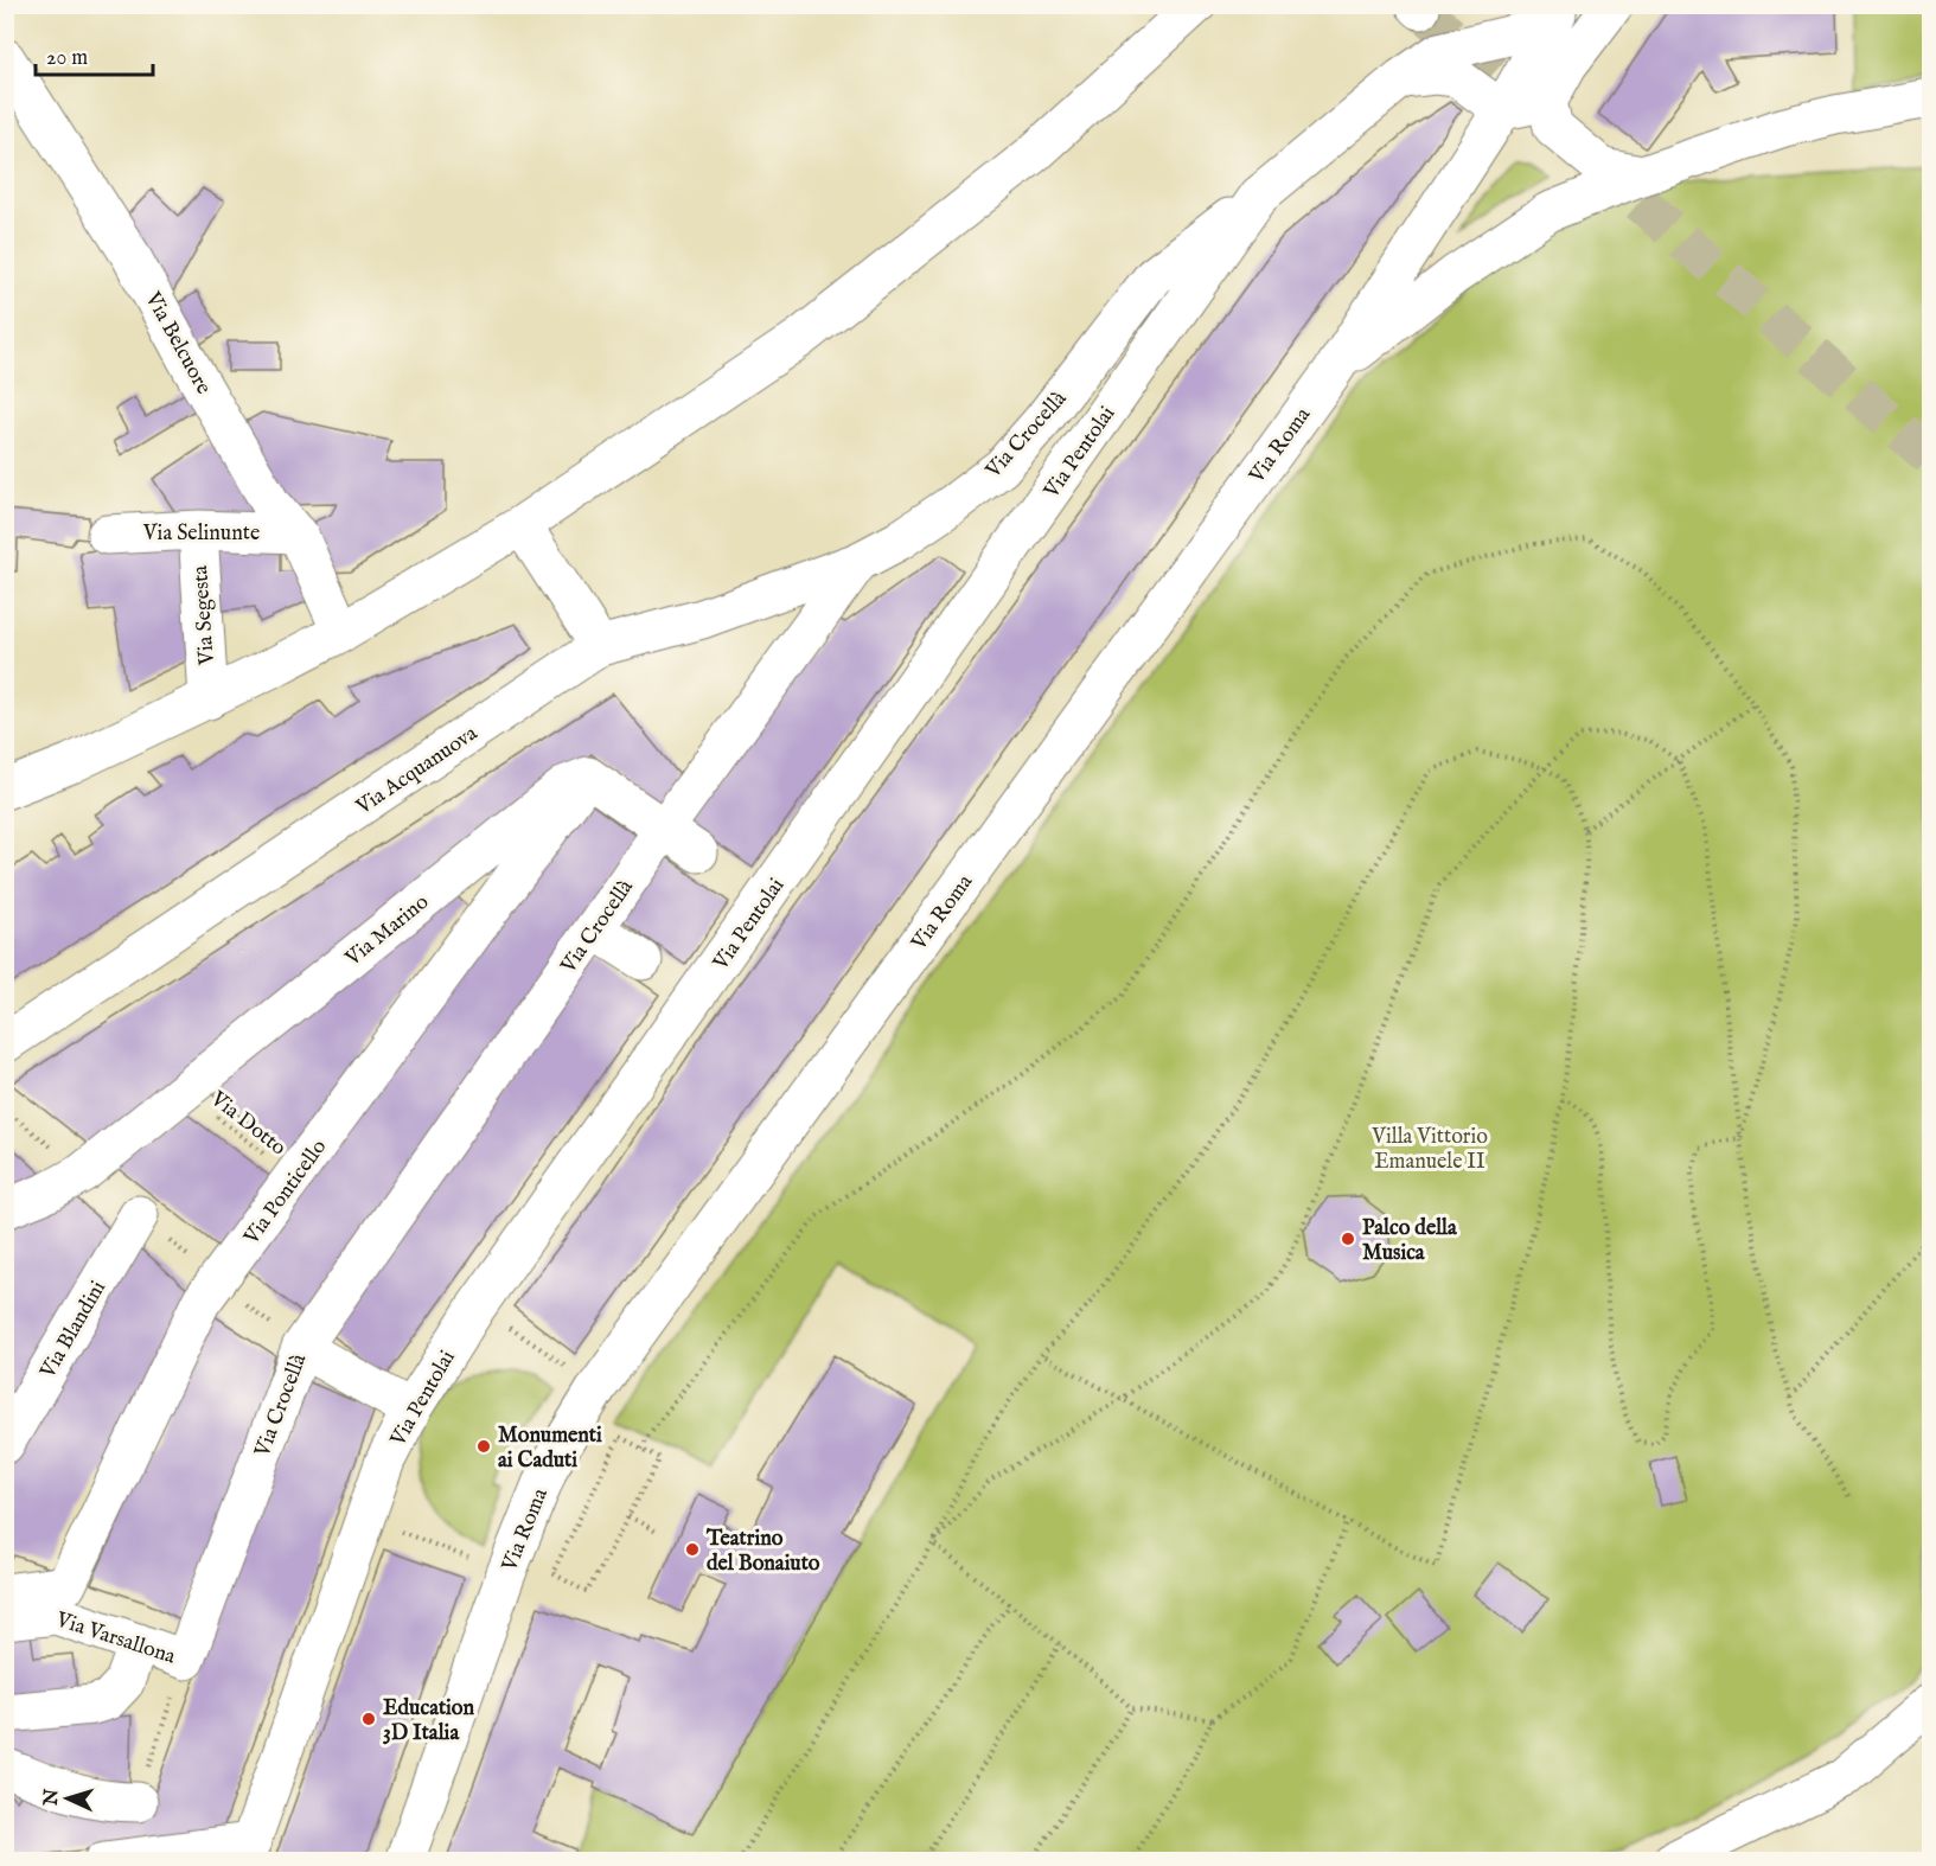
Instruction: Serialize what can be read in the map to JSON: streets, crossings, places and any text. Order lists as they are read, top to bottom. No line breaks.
{"streets":{"street":["Via Belcuore","Via Crocellà","Via Roma","Via Pentolai","Via Selinunte","Via Segesta","Via Acquanuova","Via Marino","Via Ponticello","Via Blandini","Via Varsallona"],"path":["Via Dotto"]},"crossings":[["Via Belcuore","Via Selinunte"],["Via Crocellà","Via Pentolai"],["Via Crocellà","Via Acquanuova"],["Via Crocellà","Via Varsallona"],["Via Roma","Via Pentolai"],["Via Selinunte","Via Segesta"],["Via Marino","Via Dotto"],["Via Marino","Via Ponticello"],["Via Dotto","Via Ponticello"]],"parks":["Villa Vittorio Emanuele II"],"places":["Palco della Musica","Monumenti ai Caduti","Teatrino del Bonaiuto","Education 3D Italia"],"scale_bar":"20 m","north":"left"}
